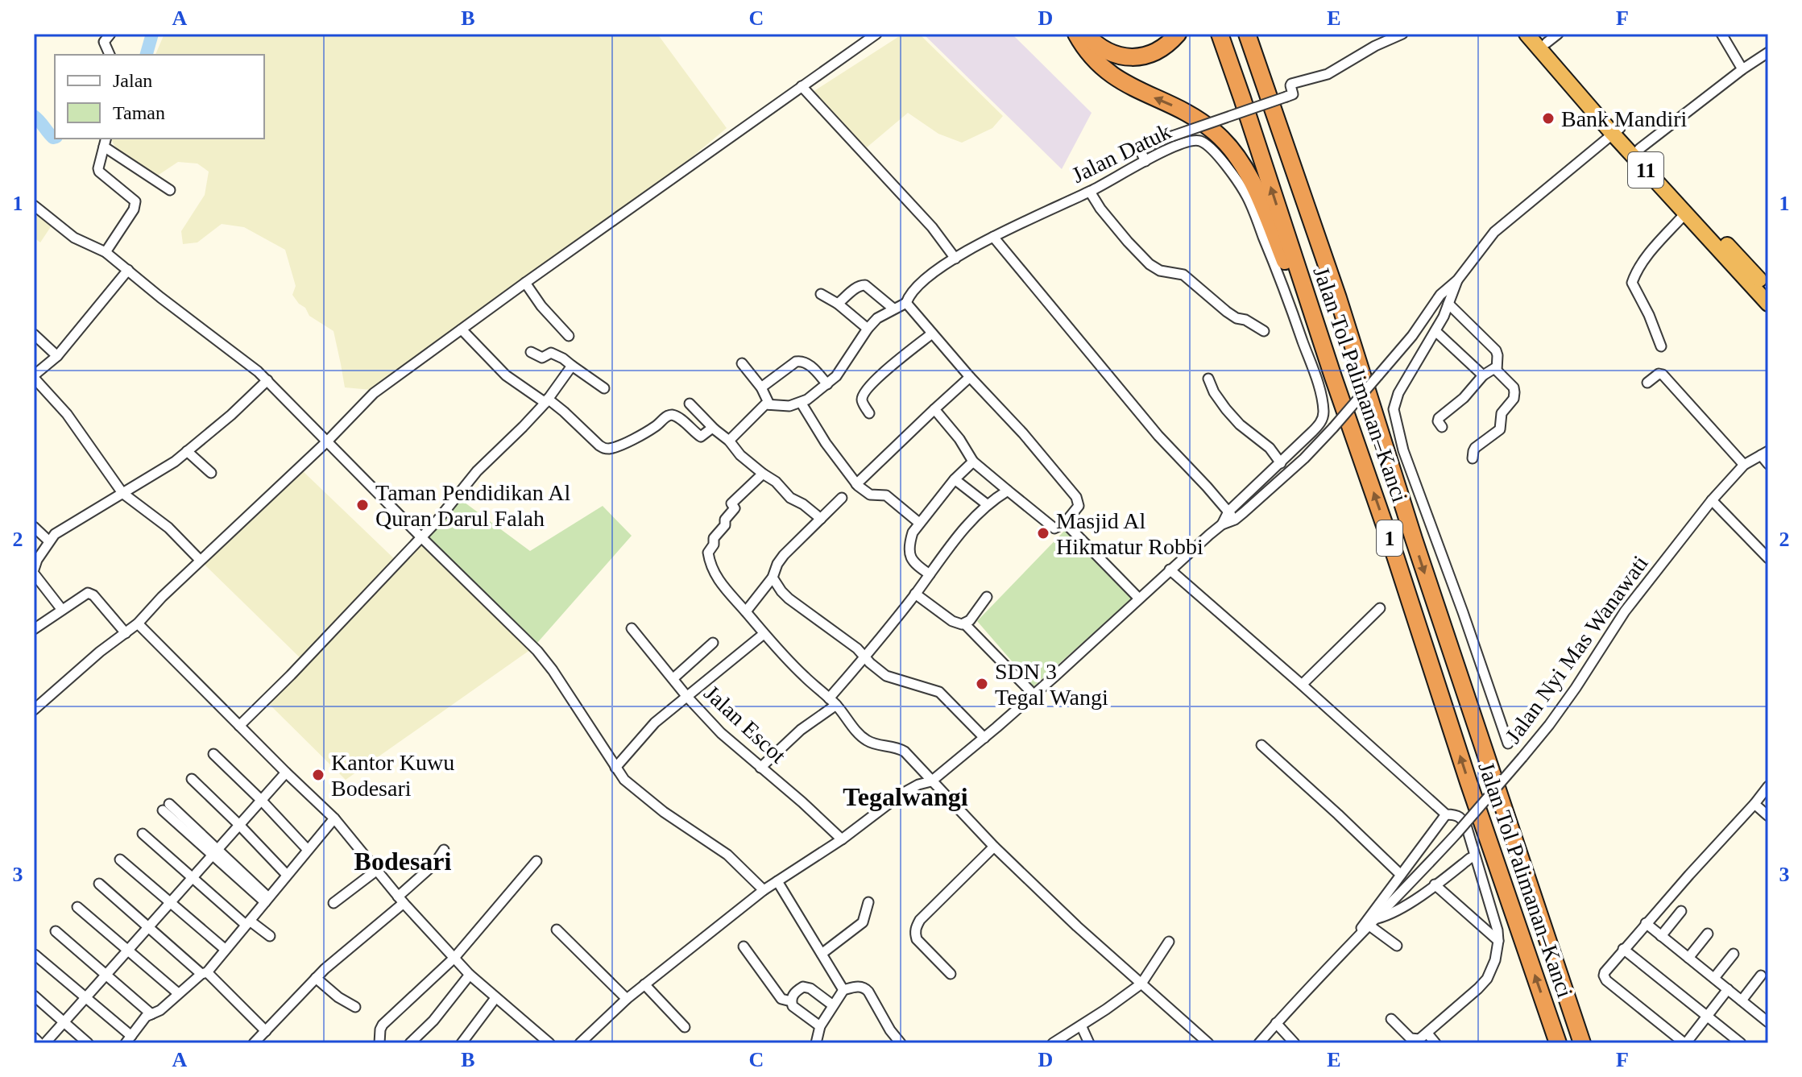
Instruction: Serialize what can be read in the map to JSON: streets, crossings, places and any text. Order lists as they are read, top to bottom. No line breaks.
{"streets":{"highway":["11","Jalan Tol Palimanan–Kanci","1"],"street":["Jalan Datuk","Jalan Nyi Mas Wanawati","Jalan Escot"]},"districts":["Tegalwangi","Bodesari"],"places":["Bank Mandiri","Taman Pendidikan Al Quran Darul Falah","Masjid Al Hikmatur Robbi","SDN 3 Tegal Wangi","Kantor Kuwu Bodesari"],"legend":["Jalan","Taman"],"grid":{"columns":["A","B","C","D","E","F"],"rows":["1","2","3"]}}
